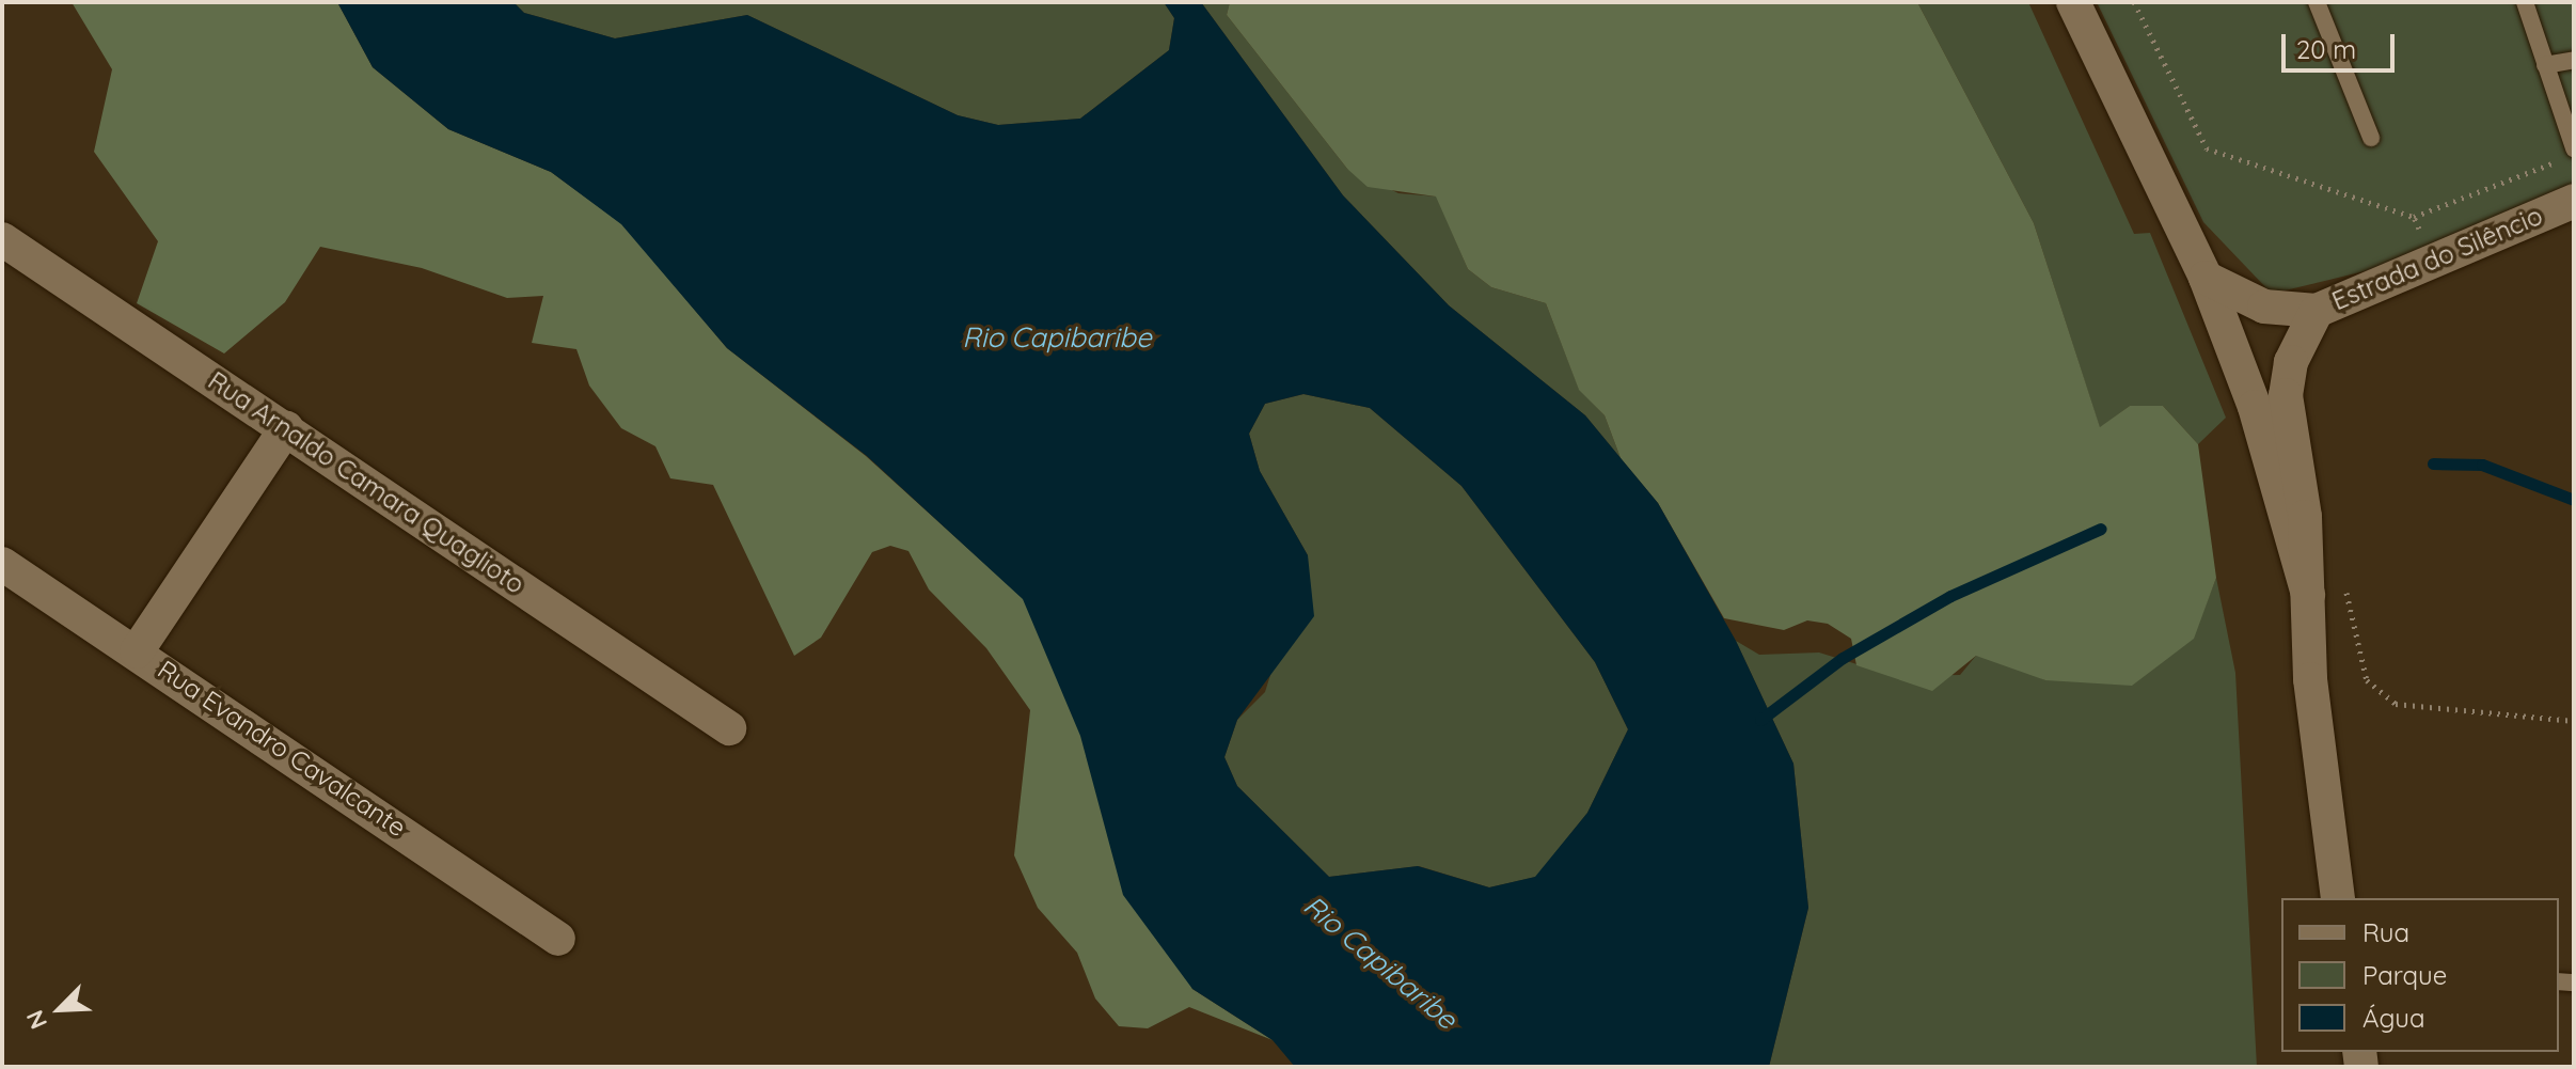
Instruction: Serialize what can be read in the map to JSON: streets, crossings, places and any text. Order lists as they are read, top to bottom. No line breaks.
{"streets":{"street":["Estrada do Silêncio","Rua Arnaldo Camara Quaglioto","Rua Evandro Cavalcante"]},"water":["Rio Capibaribe"],"legend":["Rua","Parque","Água"],"scale_bar":"20 m","north":"bottom left"}
